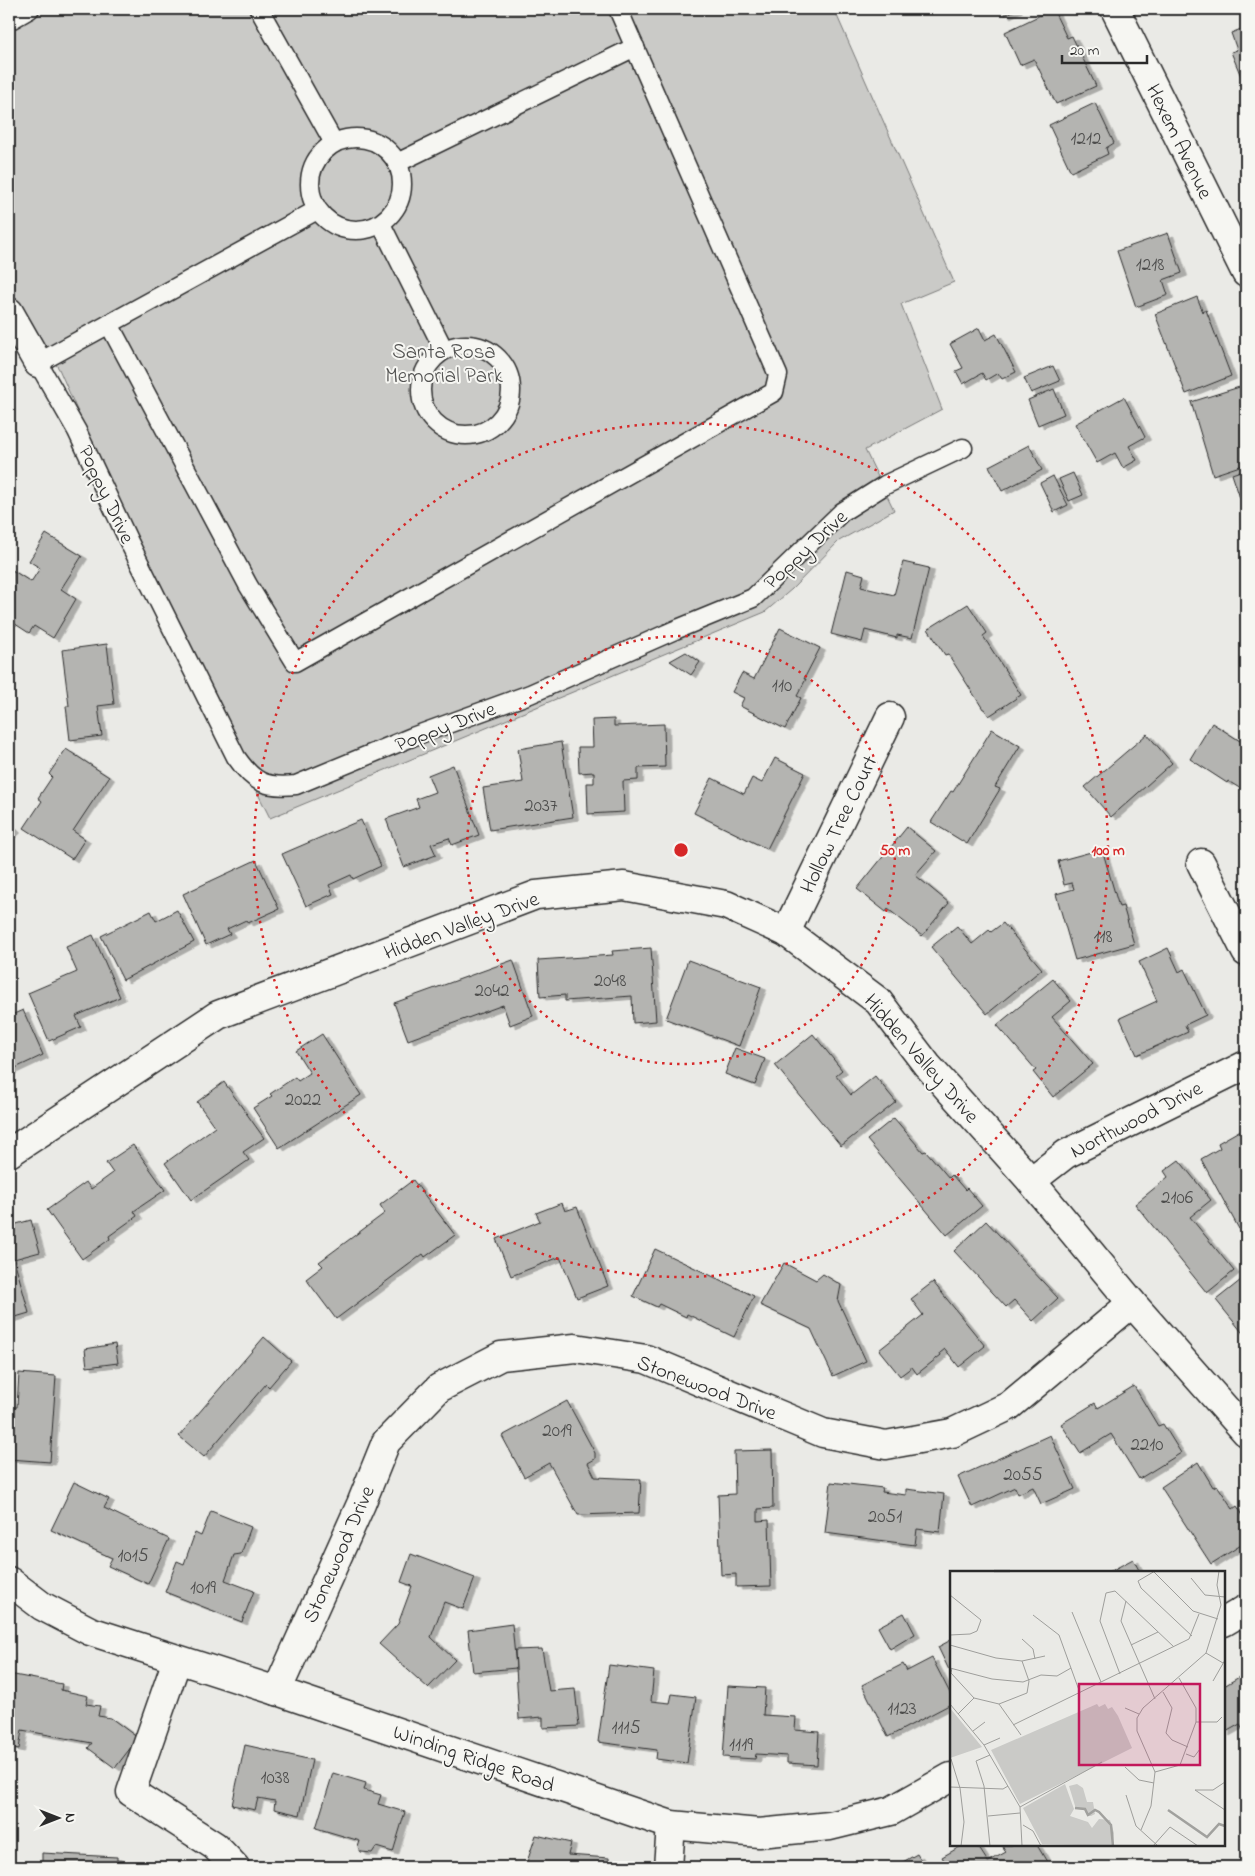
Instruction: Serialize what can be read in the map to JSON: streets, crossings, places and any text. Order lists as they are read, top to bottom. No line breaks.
{"streets":{"street":["Hexem Avenue","Hollow Tree Court","Hidden Valley Drive","Northwood Drive","Stonewood Drive","Winding Ridge Road"],"lane":["Poppy Drive"]},"crossings":[["Hollow Tree Court","Hidden Valley Drive"],["Hidden Valley Drive","Northwood Drive"],["Hidden Valley Drive","Stonewood Drive"],["Stonewood Drive","Winding Ridge Road"]],"parks":["Santa Rosa Memorial Park"],"house_numbers":["1212","1218","110","2037","118","2048","2042","2022","2106","2019","2210","2055","2051","1015","1019","1123","1115","1119","1038"],"scale_bar":"20 m","north":"right","rings":["50 m","100 m"]}
